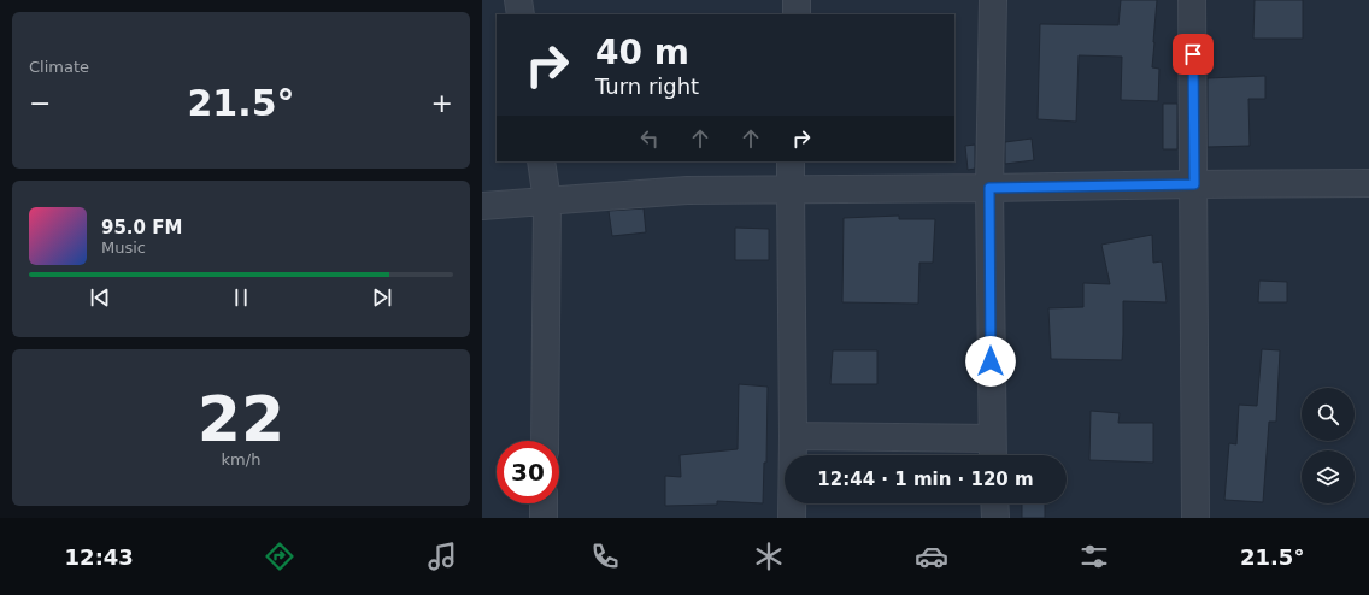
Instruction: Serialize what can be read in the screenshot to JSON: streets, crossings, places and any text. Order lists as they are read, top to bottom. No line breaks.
{"page":{"tile":["Climate",["22","km/h"]],"turn":["40 m","Turn right"],"heat":["−","21.5°","+"],"song":["95.0 FM","Music"],"limit":"30","trip":"12:44 · 1 min · 120 m","tabs":["12:43","21.5°"]}}
